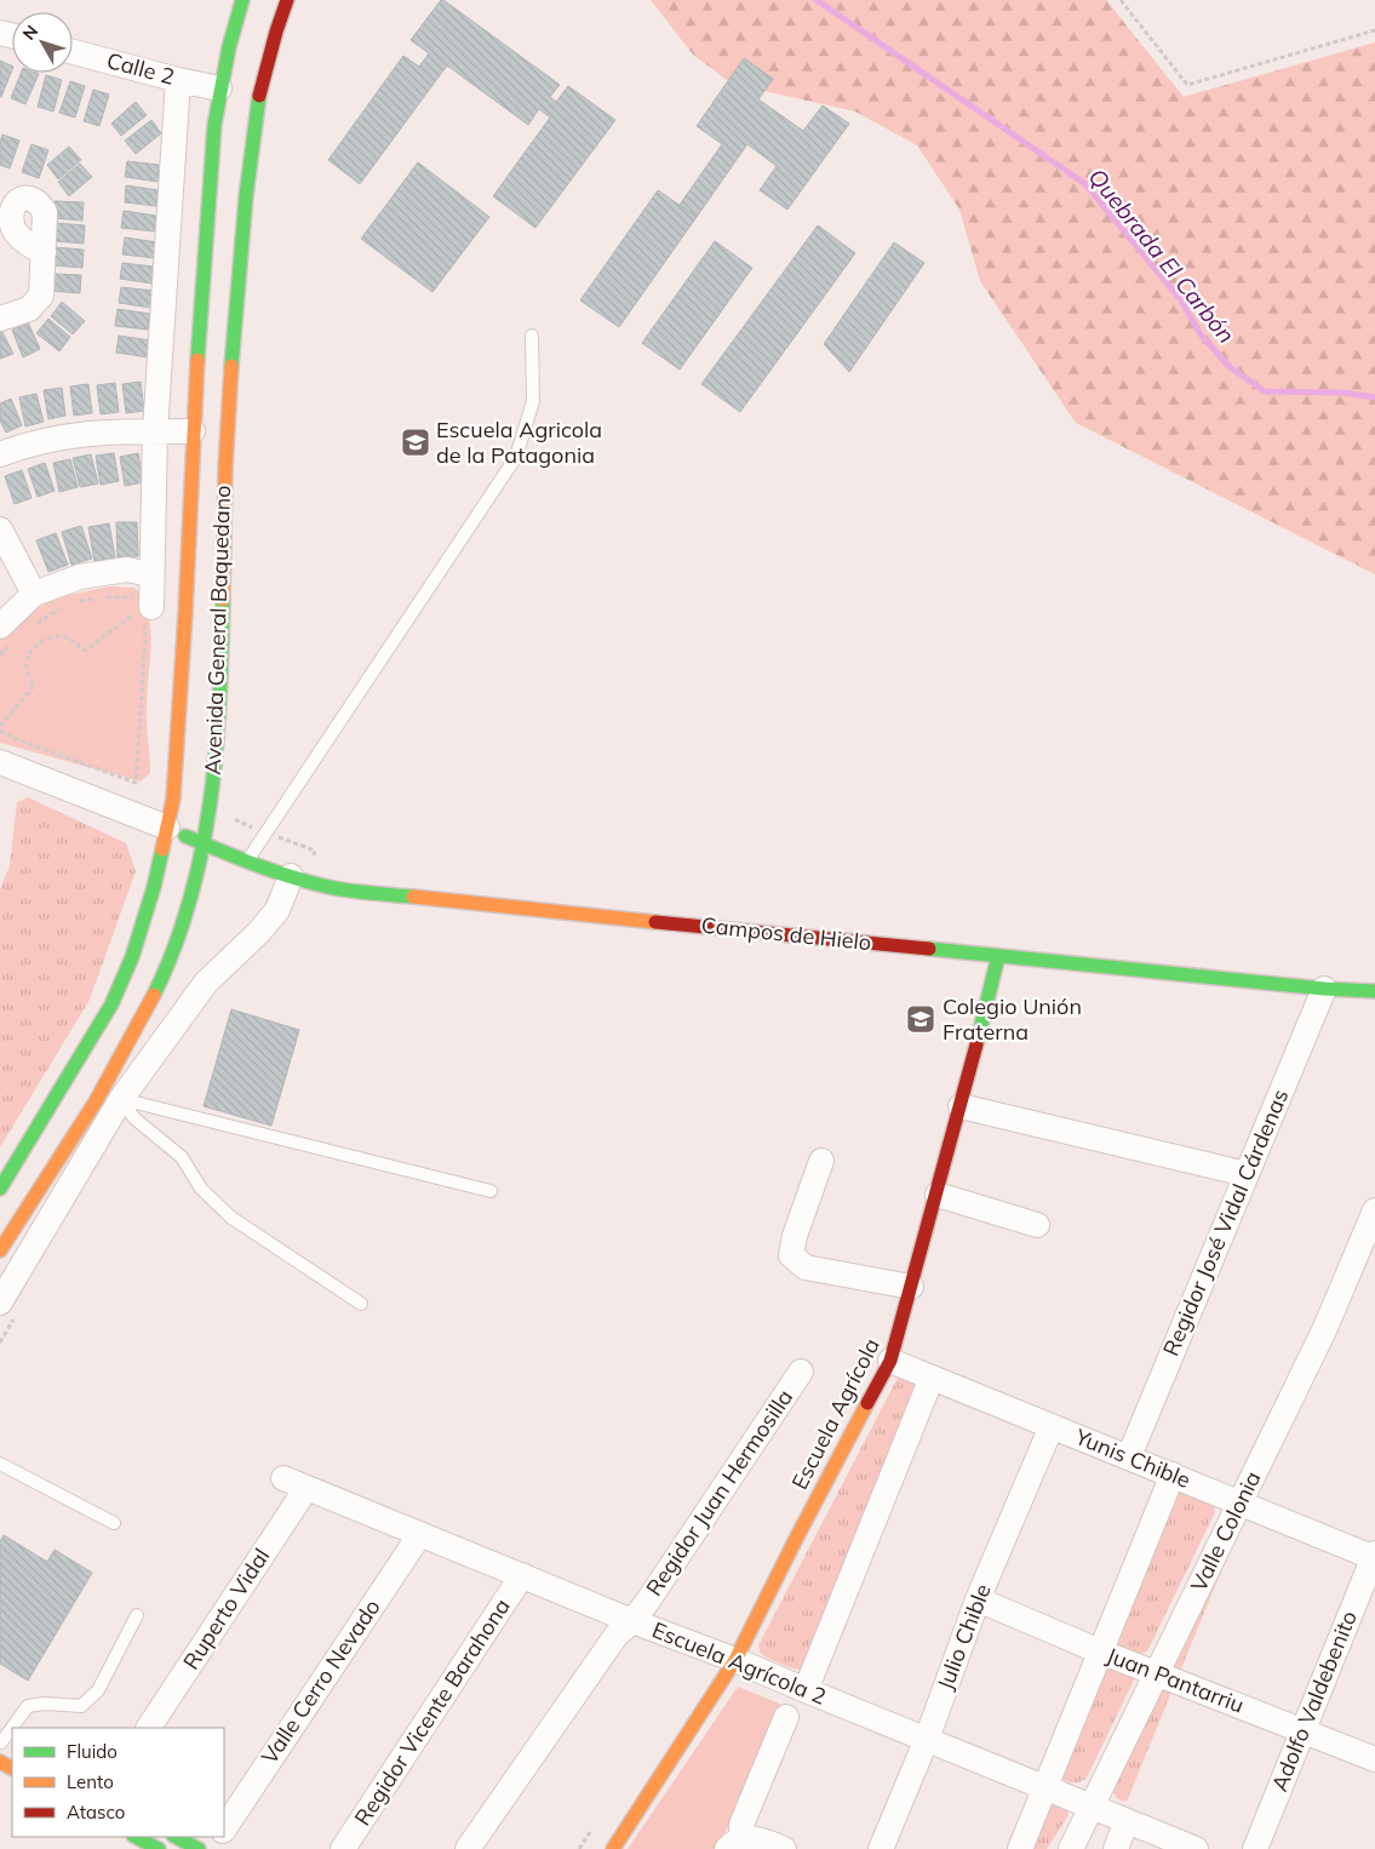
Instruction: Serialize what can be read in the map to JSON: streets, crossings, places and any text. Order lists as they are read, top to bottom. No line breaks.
{"streets":{"main road":["Avenida General Baquedano","Campos de Hielo","Escuela Agrícola"],"street":["Calle 2","Regidor José Vidal Cárdenas","Yunis Chible","Regidor Juan Hermosilla","Valle Colonia","Ruperto Vidal","Julio Chible","Escuela Agrícola 2","Juan Pantarriu","Valle Cerro Nevado","Adolfo Valdebenito","Regidor Vicente Barahona"]},"crossings":[["Calle 2","Avenida General Baquedano"],["Avenida General Baquedano","Campos de Hielo"],["Campos de Hielo","Regidor José Vidal Cárdenas"],["Campos de Hielo","Escuela Agrícola"],["Regidor José Vidal Cárdenas","Yunis Chible"],["Escuela Agrícola","Yunis Chible"],["Escuela Agrícola","Escuela Agrícola 2"],["Yunis Chible","Valle Colonia"],["Yunis Chible","Julio Chible"],["Yunis Chible","Adolfo Valdebenito"],["Regidor Juan Hermosilla","Escuela Agrícola 2"],["Valle Colonia","Escuela Agrícola 2"],["Valle Colonia","Juan Pantarriu"],["Ruperto Vidal","Escuela Agrícola 2"],["Julio Chible","Escuela Agrícola 2"],["Julio Chible","Juan Pantarriu"],["Escuela Agrícola 2","Valle Cerro Nevado"],["Escuela Agrícola 2","Regidor Vicente Barahona"],["Juan Pantarriu","Adolfo Valdebenito"]],"water":["Quebrada El Carbón"],"places":{"school or university":["Escuela Agricola de la Patagonia","Colegio Unión Fraterna"]},"legend":["Fluido","Lento","Atasco"],"north":"top left"}
